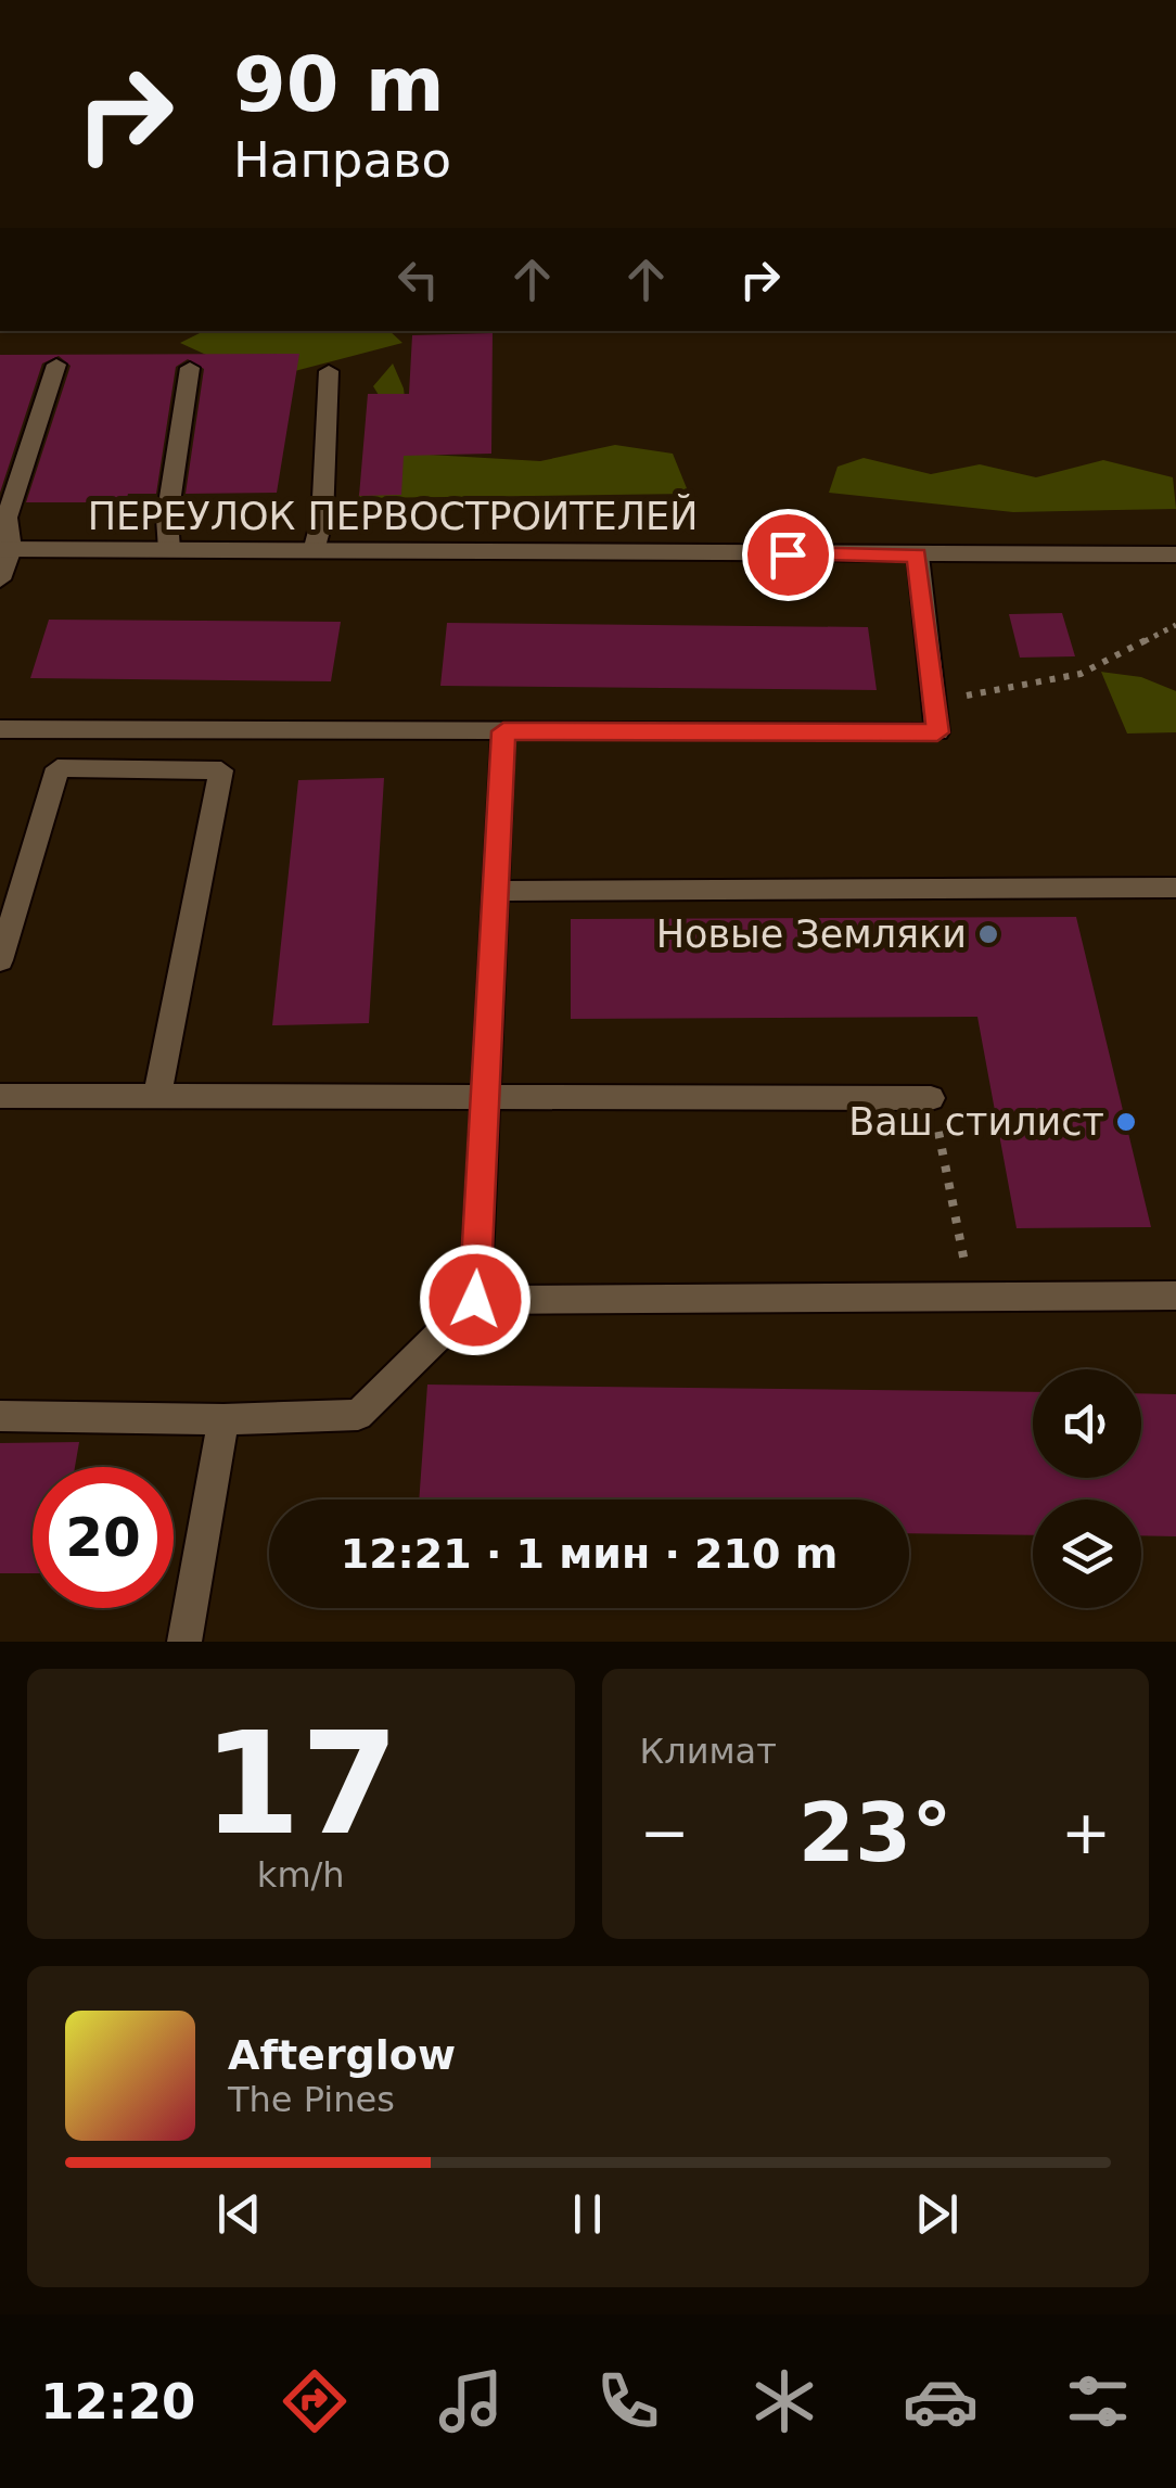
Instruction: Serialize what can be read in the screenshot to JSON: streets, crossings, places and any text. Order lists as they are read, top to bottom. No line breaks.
{"streets":{"street":["ПЕРЕУЛОК ПЕРВОСТРОИТЕЛЕЙ"]},"places":["Новые Земляки","Ваш стилист"],"page":{"turn":["90 m","Направо"],"limit":"20","trip":"12:21 · 1 мин · 210 m","tile":[["17","km/h"],"Климат"],"heat":["−","23°","+"],"song":["Afterglow","The Pines"],"tabs":"12:20"}}
